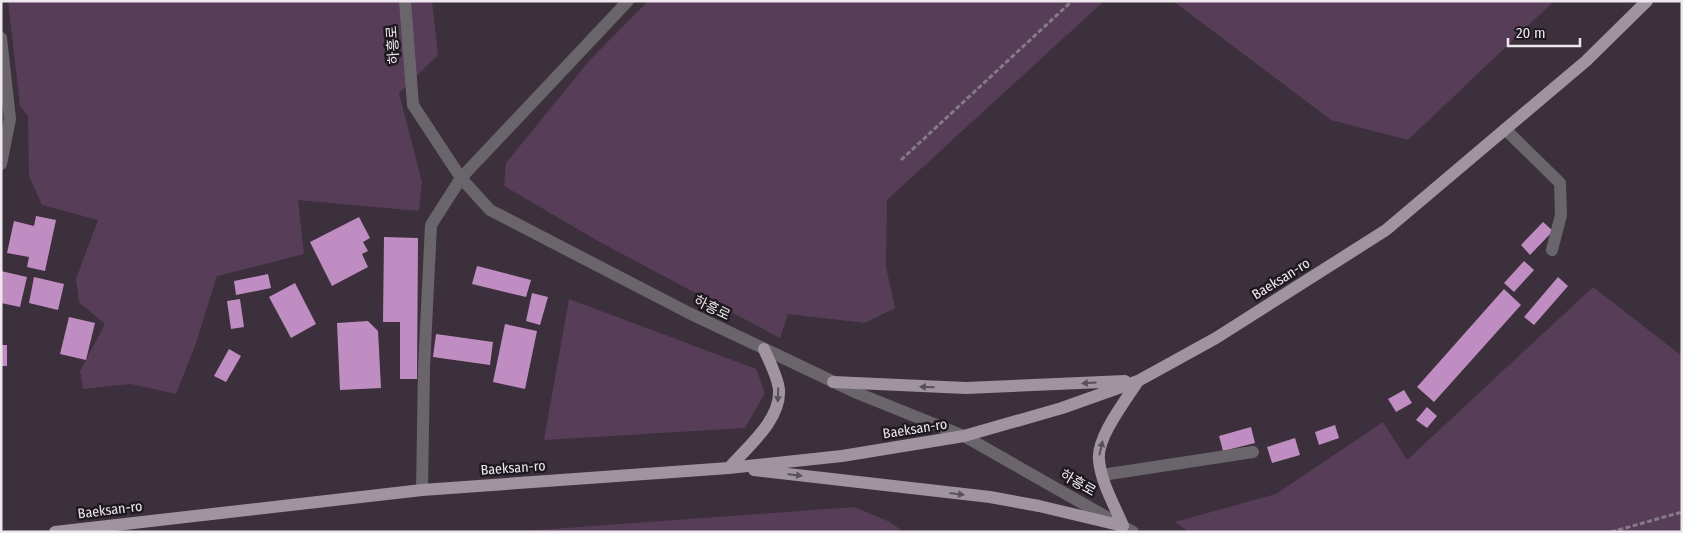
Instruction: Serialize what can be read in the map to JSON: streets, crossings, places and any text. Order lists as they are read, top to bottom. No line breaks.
{"streets":{"main road":["Baeksan-ro"],"street":["하흥로"]},"crossings":[["하흥로","Baeksan-ro"]],"scale_bar":"20 m"}
